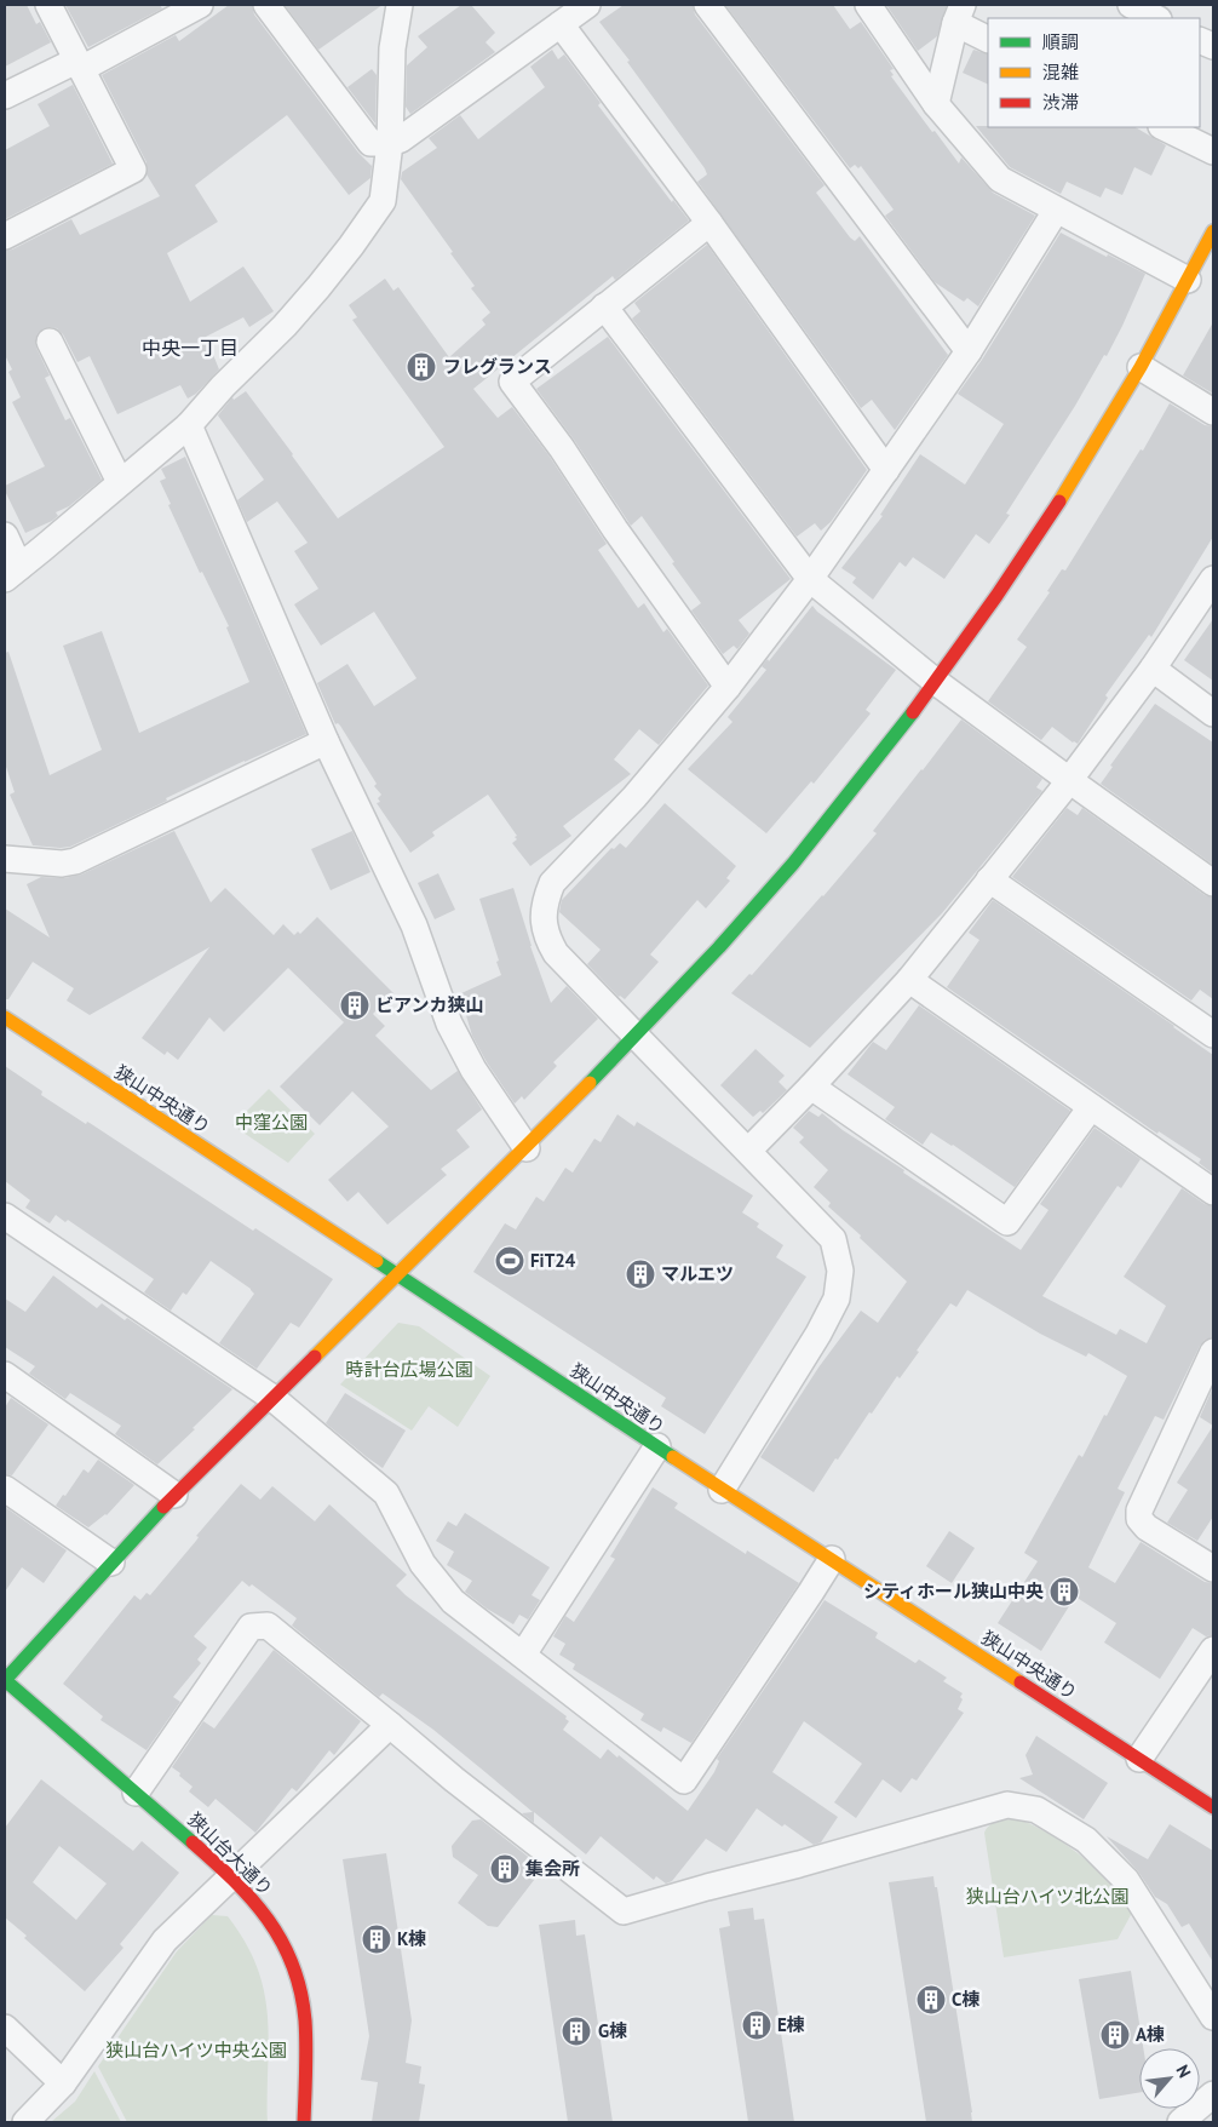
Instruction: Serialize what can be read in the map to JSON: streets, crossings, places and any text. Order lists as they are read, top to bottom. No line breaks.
{"streets":{"street":["狭山中央通り","狭山台大通り"]},"districts":["中央一丁目"],"parks":["中窪公園","時計台広場公園","狭山台ハイツ北公園","狭山台ハイツ中央公園"],"places":{"building":["フレグランス","ビアンカ狭山","マルエツ","シティホール狭山中央","集会所","K棟","C棟","E棟","G棟","A棟"],"sports":["FiT24"]},"legend":["順調","混雑","渋滞"],"north":"top right"}
